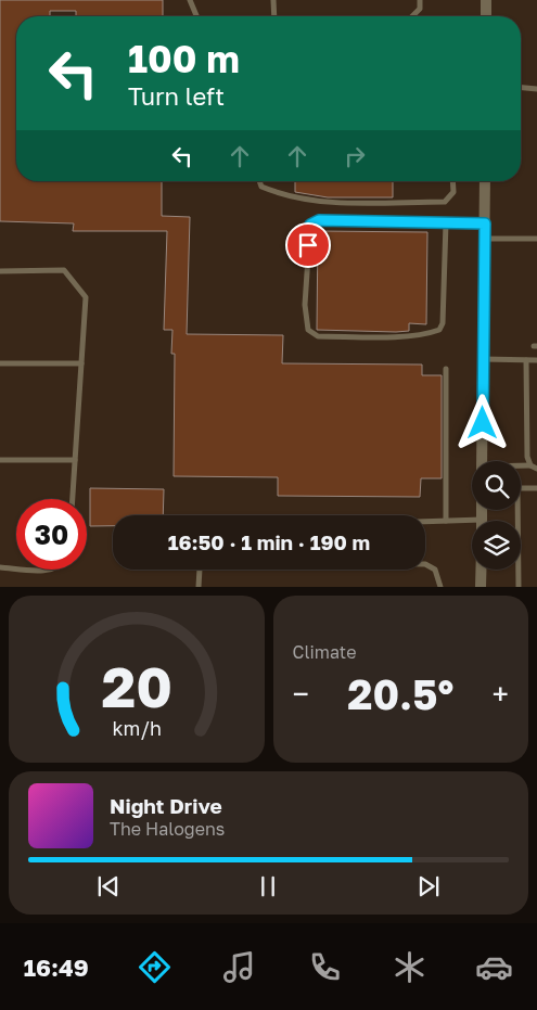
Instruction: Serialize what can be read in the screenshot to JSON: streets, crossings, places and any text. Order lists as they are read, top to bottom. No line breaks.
{"page":{"turn":["100 m","Turn left"],"limit":"30","trip":"16:50 · 1 min · 190 m","tile":"Climate","heat":["−","20.5°","+"],"song":["Night Drive","The Halogens"],"tabs":"16:49","gauge":["20","km/h"]}}
